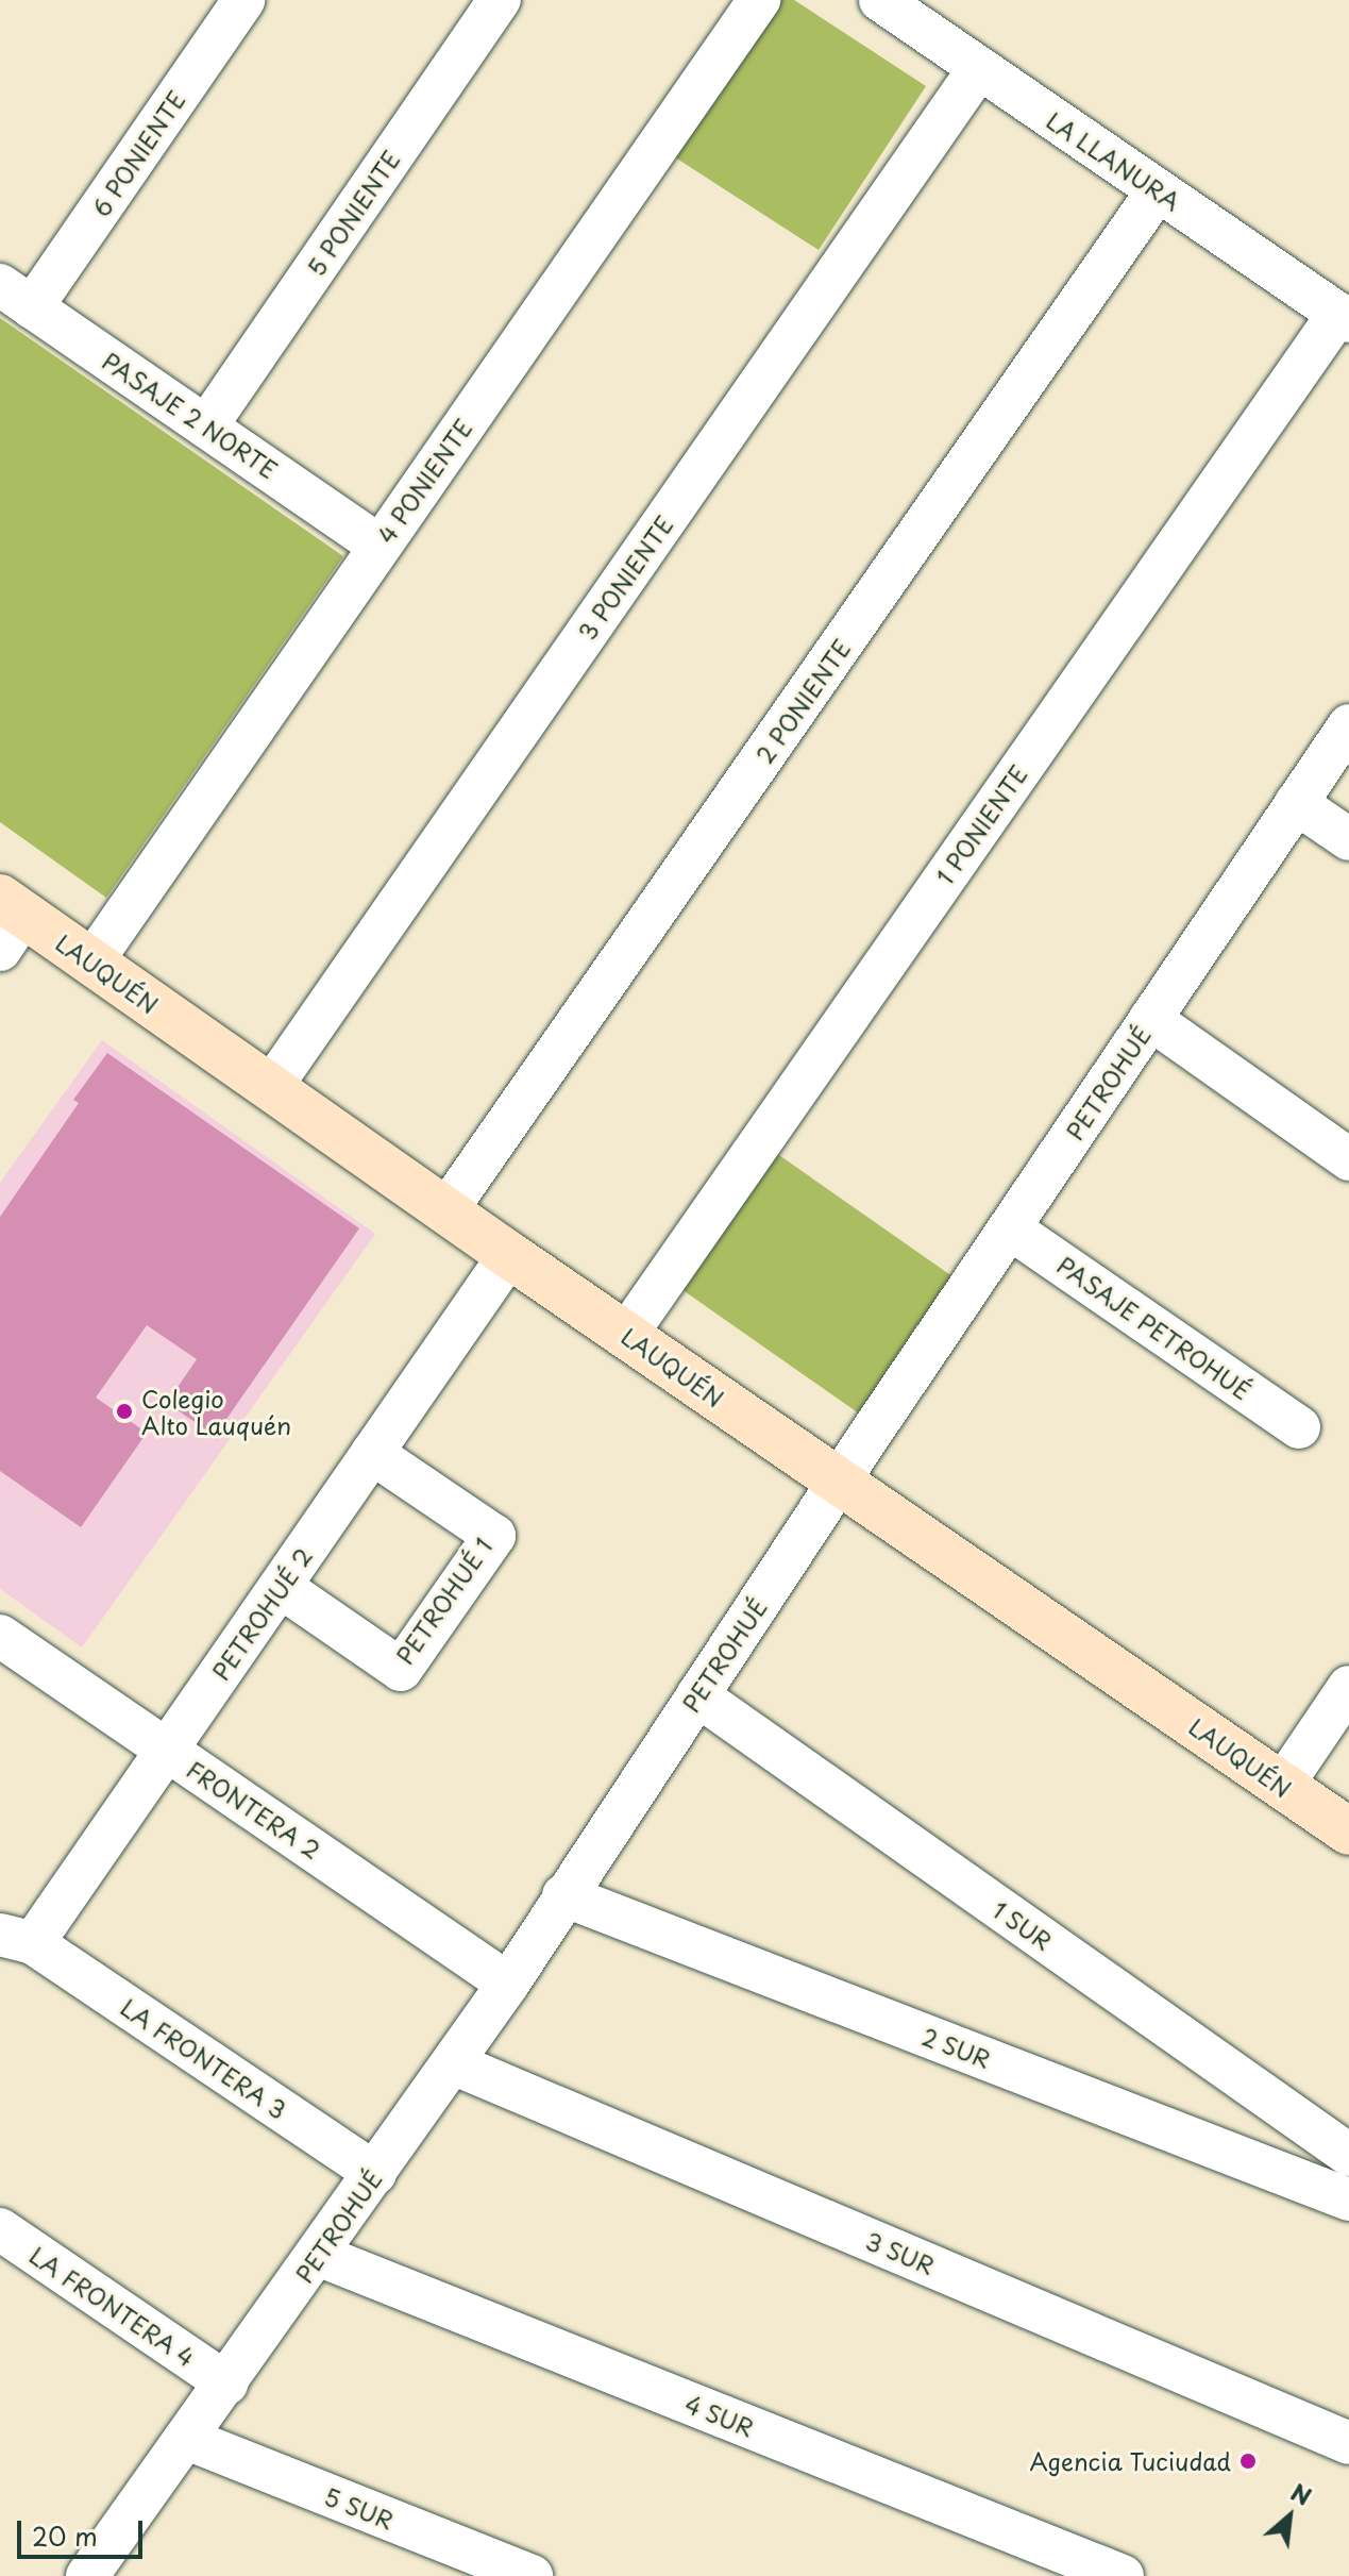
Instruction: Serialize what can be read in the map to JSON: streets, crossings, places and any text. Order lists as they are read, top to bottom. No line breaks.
{"streets":{"street":["6 PONIENTE","LA LLANURA","5 PONIENTE","PASAJE 2 NORTE","4 PONIENTE","3 PONIENTE","2 PONIENTE","1 PONIENTE","LAUQUÉN","PETROHUÉ","PASAJE PETROHUÉ","PETROHUÉ 1","PETROHUÉ 2","FRONTERA 2","1 SUR","2 SUR","LA FRONTERA 3","3 SUR","LA FRONTERA 4","4 SUR","5 SUR"]},"crossings":[["6 PONIENTE","PASAJE 2 NORTE"],["LA LLANURA","3 PONIENTE"],["LA LLANURA","2 PONIENTE"],["LA LLANURA","1 PONIENTE"],["5 PONIENTE","PASAJE 2 NORTE"],["PASAJE 2 NORTE","4 PONIENTE"],["4 PONIENTE","LAUQUÉN"],["3 PONIENTE","LAUQUÉN"],["2 PONIENTE","LAUQUÉN"],["1 PONIENTE","LAUQUÉN"],["LAUQUÉN","PETROHUÉ"],["LAUQUÉN","PETROHUÉ 2"],["PETROHUÉ","PASAJE PETROHUÉ"],["PETROHUÉ","FRONTERA 2"],["PETROHUÉ","1 SUR"],["PETROHUÉ","2 SUR"],["PETROHUÉ","LA FRONTERA 3"],["PETROHUÉ","3 SUR"],["PETROHUÉ","LA FRONTERA 4"],["PETROHUÉ","4 SUR"],["PETROHUÉ","5 SUR"],["PETROHUÉ 1","PETROHUÉ 2"],["PETROHUÉ 2","FRONTERA 2"],["PETROHUÉ 2","LA FRONTERA 3"]],"places":["Colegio Alto Lauquén","Agencia Tuciudad"],"scale_bar":"20 m","north":"top right"}
